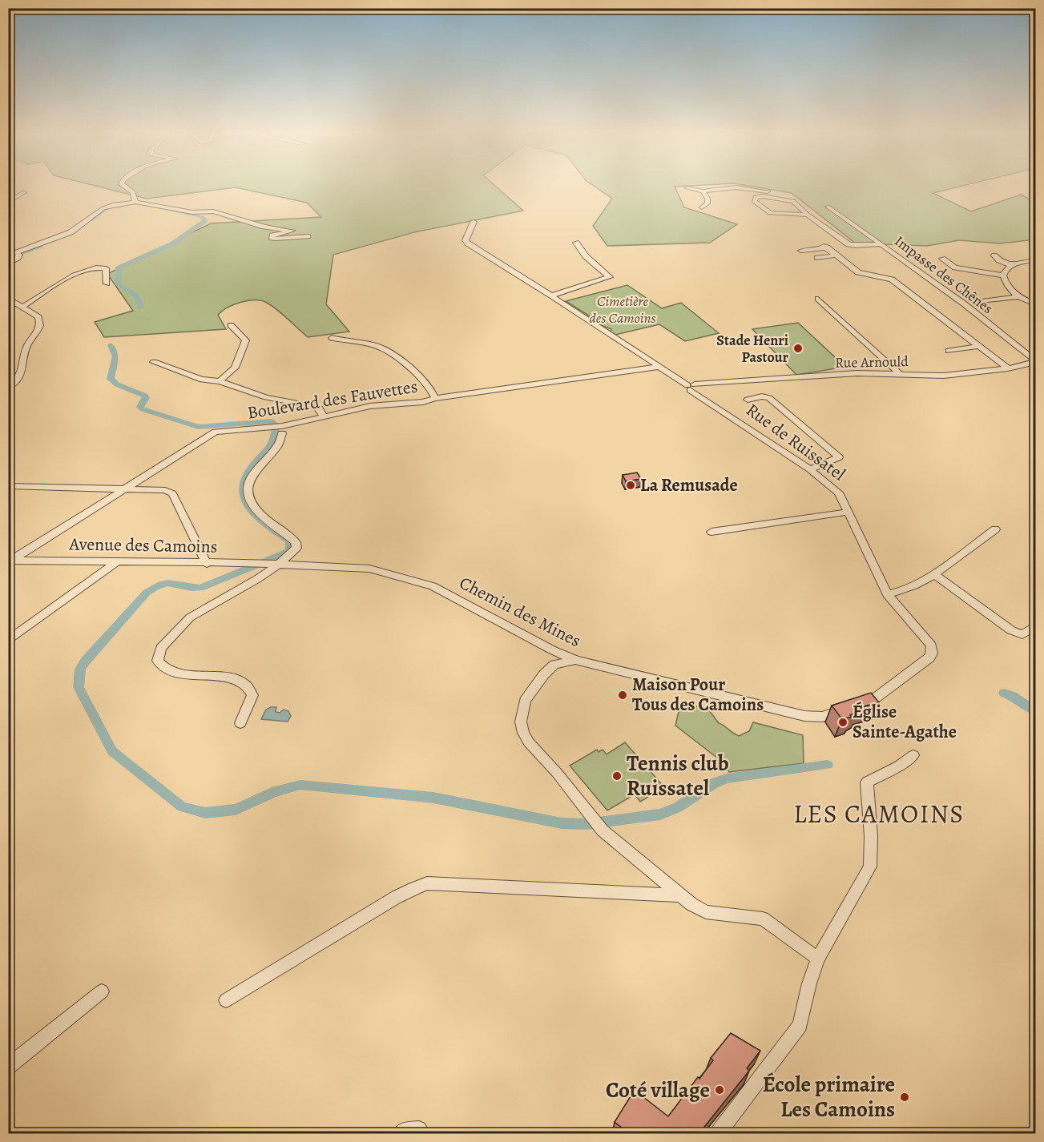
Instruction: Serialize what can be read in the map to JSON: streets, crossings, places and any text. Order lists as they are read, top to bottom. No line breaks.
{"streets":{"street":["Impasse des Chênes","Rue Arnould","Boulevard des Fauvettes","Rue de Ruissatel","Avenue des Camoins","Chemin des Mines"]},"crossings":[["Impasse des Chênes","Rue Arnould"],["Rue Arnould","Rue de Ruissatel"],["Boulevard des Fauvettes","Avenue des Camoins"],["Rue de Ruissatel","Chemin des Mines"],["Avenue des Camoins","Chemin des Mines"]],"districts":["LES CAMOINS"],"parks":["Cimetière des Camoins"],"places":["Stade Henri Pastour","La Remusade","Maison Pour Tous des Camoins","Église Sainte-Agathe","Tennis club Ruissatel","Coté village","École primaire Les Camoins"]}
